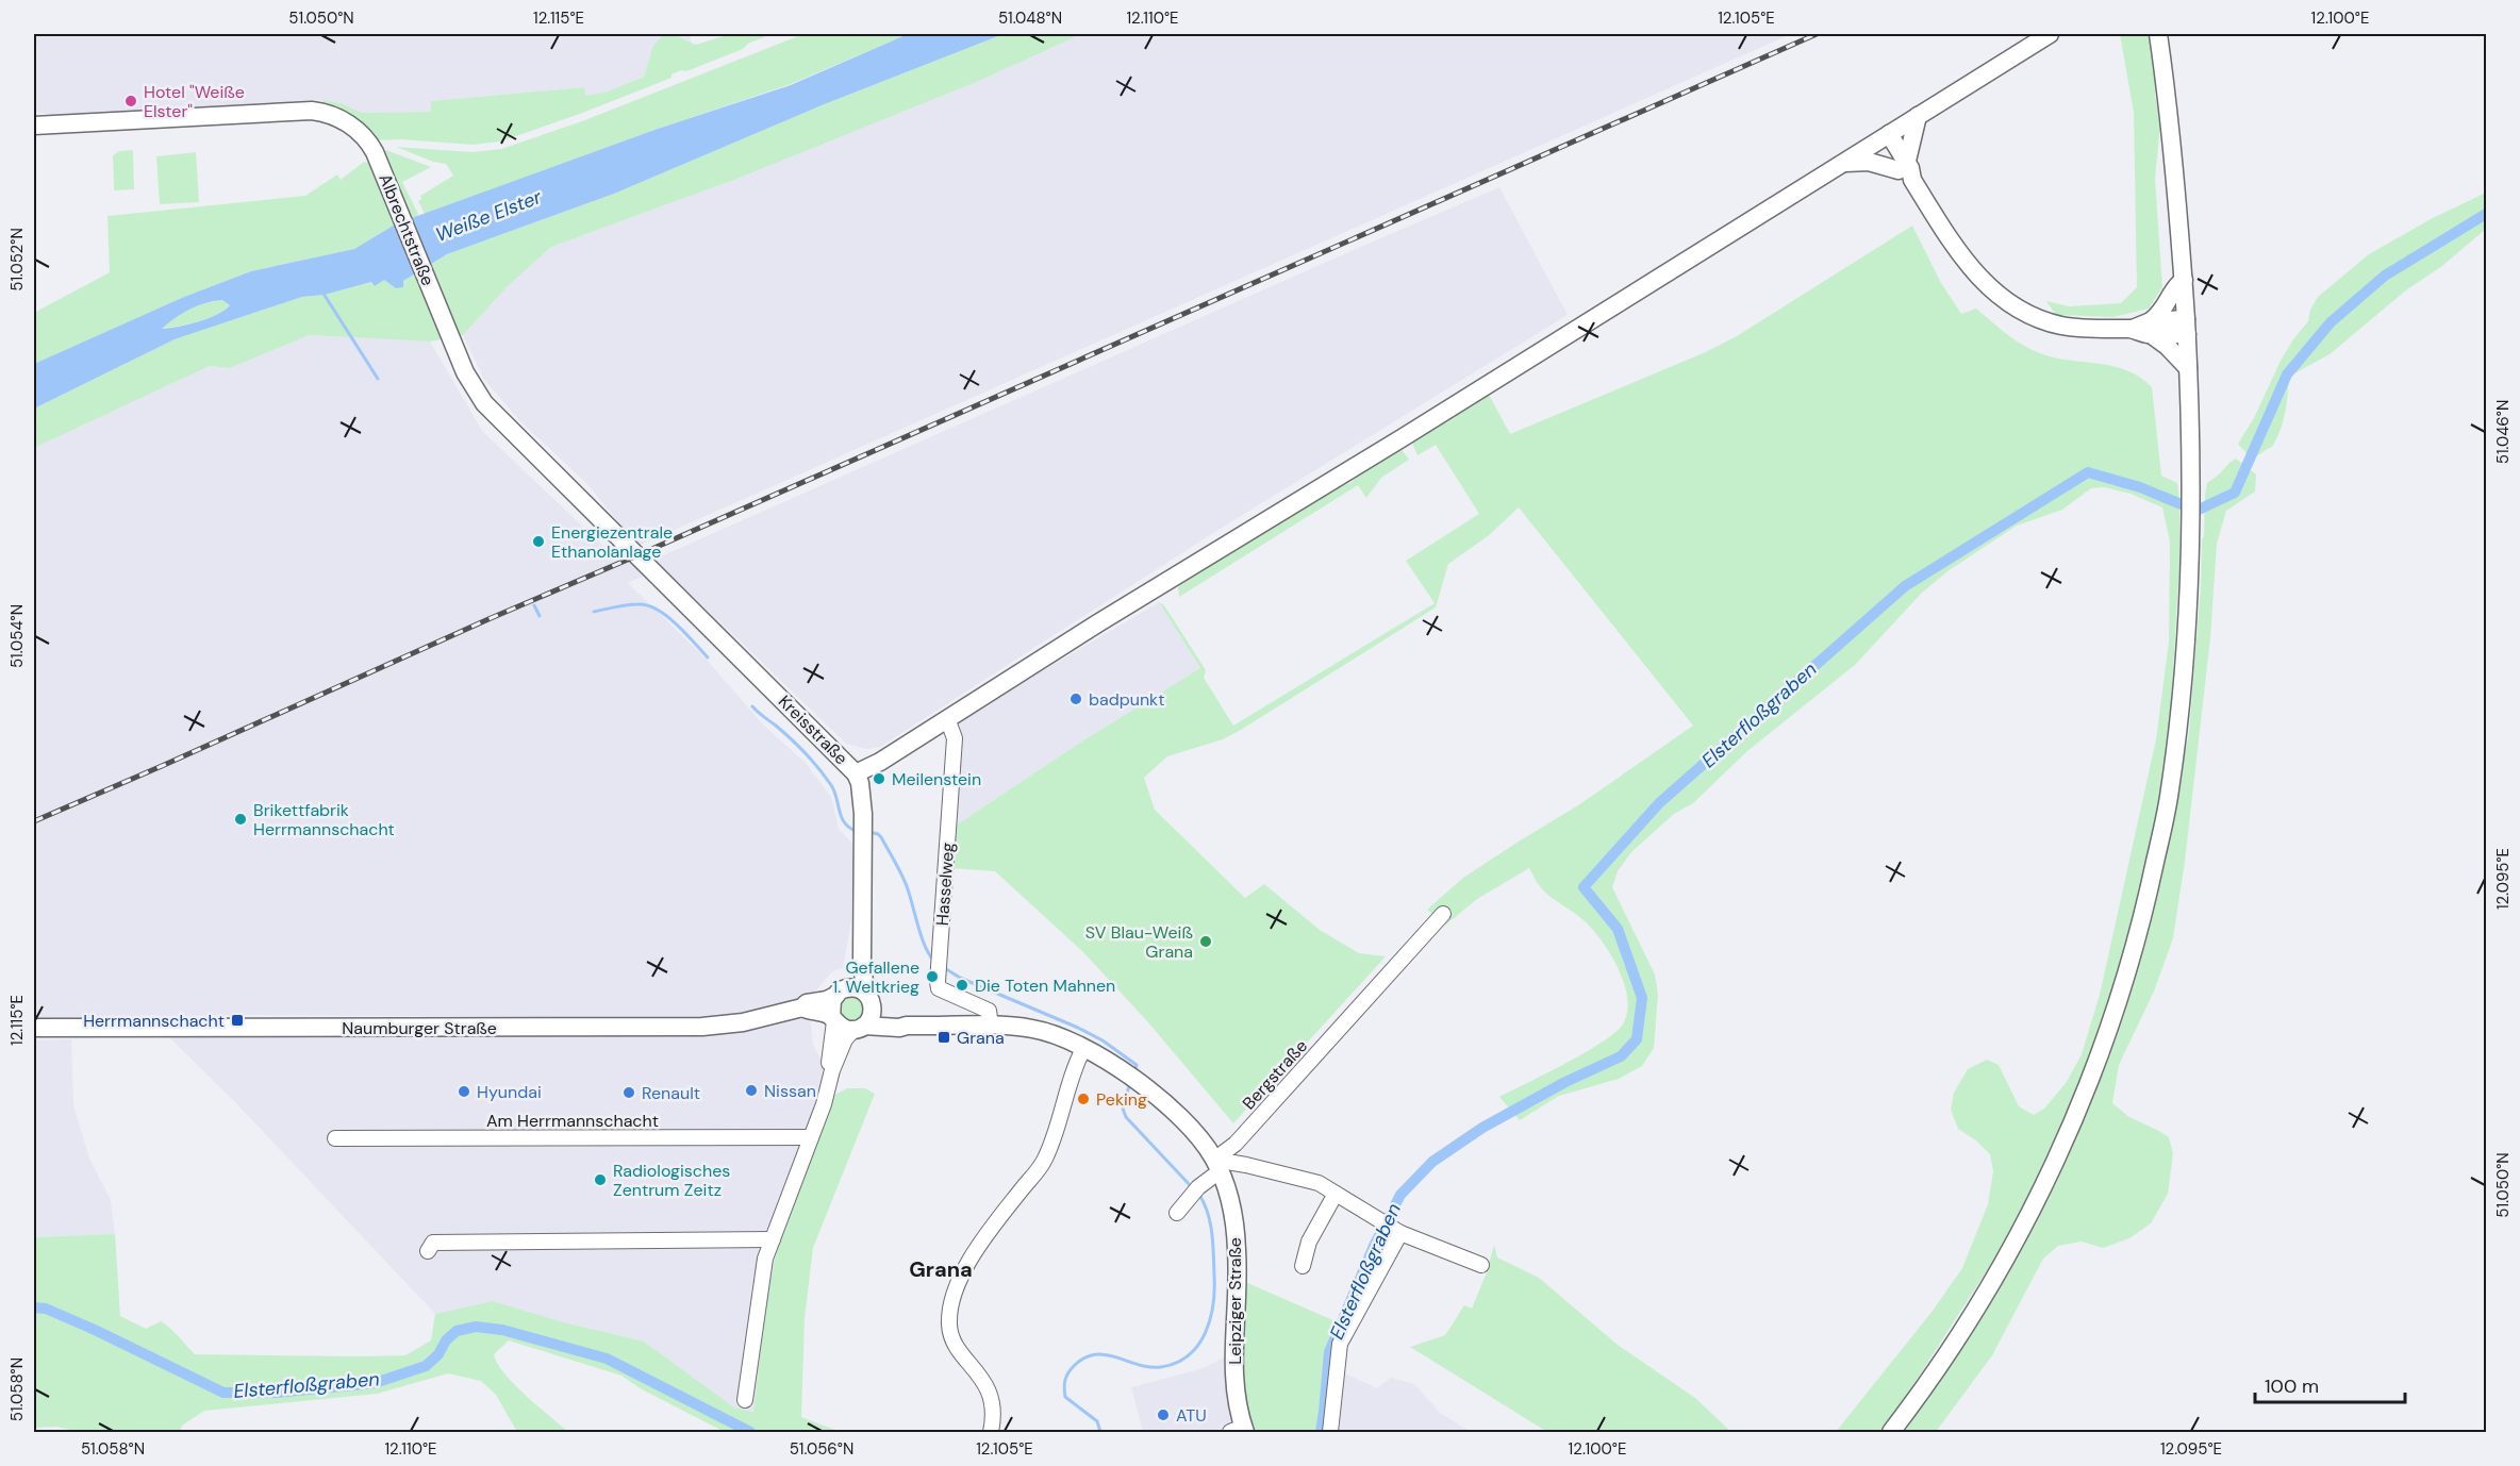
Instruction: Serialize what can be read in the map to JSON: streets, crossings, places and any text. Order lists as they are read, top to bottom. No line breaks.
{"streets":{"main road":["Albrechtstraße","Kreisstraße","Naumburger Straße","Leipziger Straße"],"street":["Hasselweg","Bergstraße","Am Herrmannschacht"]},"crossings":[["Albrechtstraße","Kreisstraße"],["Kreisstraße","Naumburger Straße"],["Kreisstraße","Leipziger Straße"],["Hasselweg","Leipziger Straße"],["Naumburger Straße","Leipziger Straße"],["Bergstraße","Leipziger Straße"]],"districts":["Grana"],"water":["Weiße Elster","Elsterfloßgraben"],"places":{"other":["Hotel \"Weiße Elster\"","Energiezentrale Ethanolanlage","badpunkt","Meilenstein","Brikettfabrik Herrmannschacht","SV Blau-Weiß Grana","Gefallene 1. Weltkrieg","Die Toten Mahnen","Nissan","Hyundai","Renault","Peking","Radiologisches Zentrum Zeitz","ATU"],"transit":["Herrmannschacht","Grana"]},"scale_bar":"100 m","coordinates":["51.050°N","12.115°E","51.048°N","12.110°E","12.105°E","12.100°E","51.052°N","51.046°N","51.054°N","12.095°E","51.058°N","51.056°N"]}
